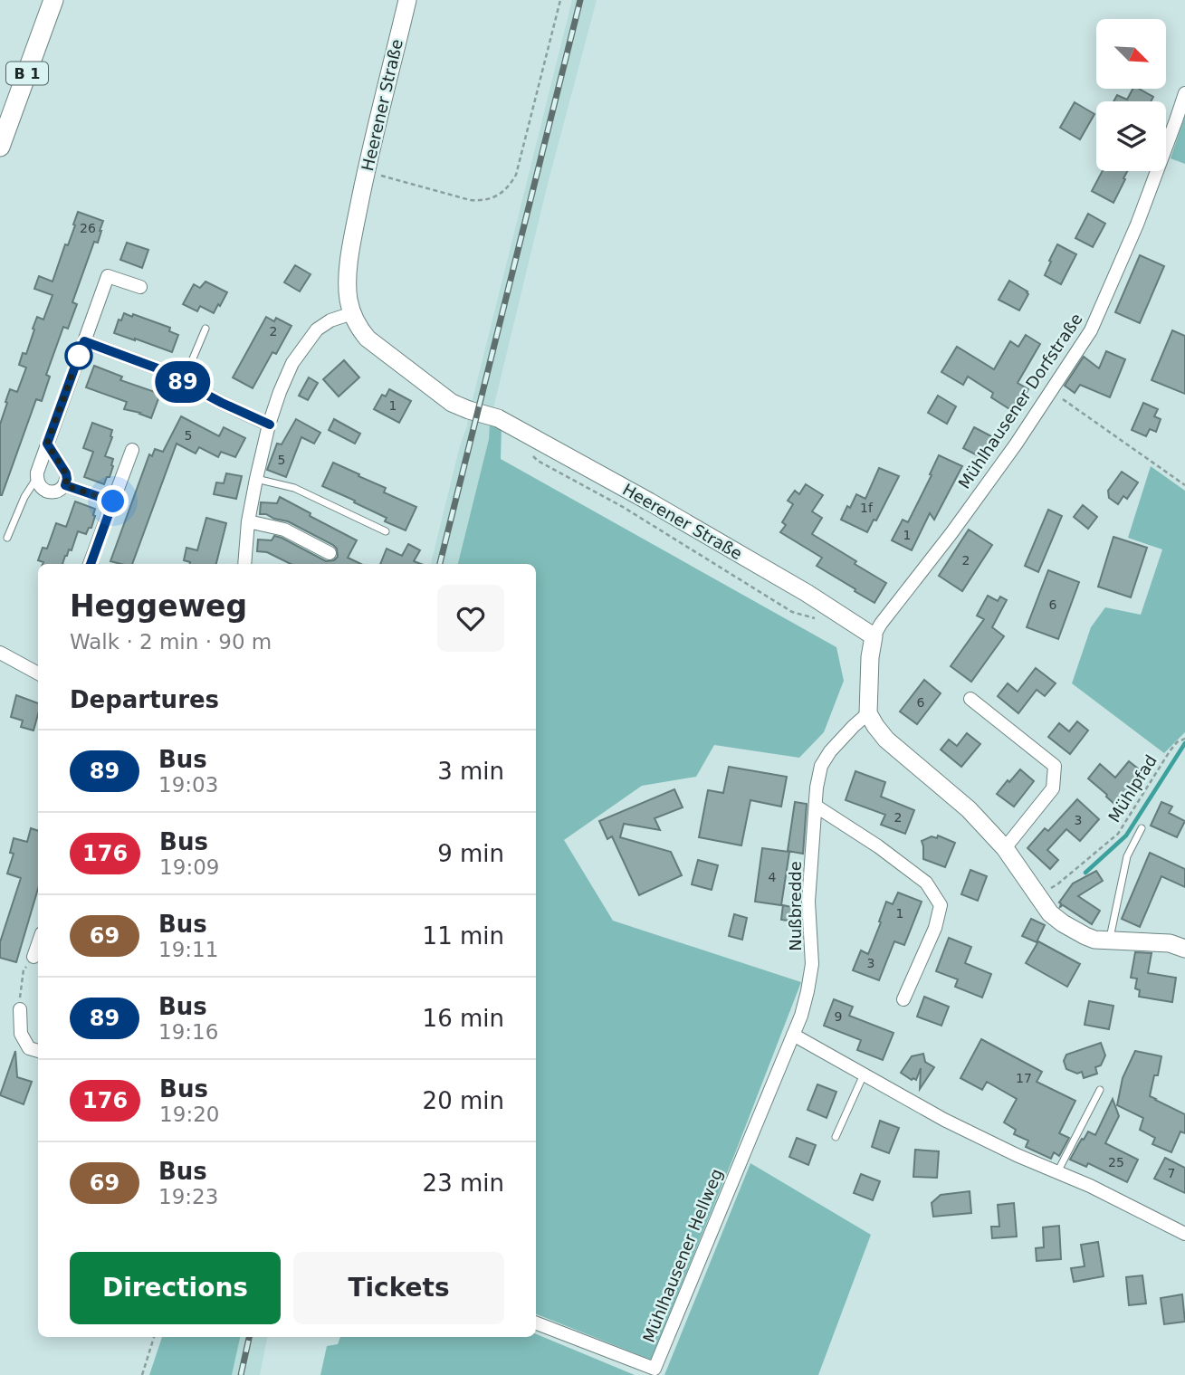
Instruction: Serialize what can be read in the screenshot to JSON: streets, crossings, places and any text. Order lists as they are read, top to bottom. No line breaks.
{"streets":{"main road":["B 1"],"street":["Heerener Straße","Mühlhausener Dorfstraße","Nußbredde","Mühlhausener Hellweg"],"path":["Mühlpfad"]},"crossings":[["Heerener Straße","Mühlhausener Dorfstraße"],["Nußbredde","Mühlhausener Hellweg"]],"lines":["bus line 89"],"house_numbers":["26","2","1","5","5","1f","1","2","6","6","2","3","4","1","3","9","17","25","7"],"north":"bottom right","page":{"on_map":"89","heading":[["Heggeweg","Walk · 2 min · 90 m"],"Departures"],"list":[{"mark":"89","name":"Bus","note":"19:03","value":"3 min"},{"mark":"176","name":"Bus","note":"19:09","value":"9 min"},{"mark":"69","name":"Bus","note":"19:11","value":"11 min"},{"mark":"89","name":"Bus","note":"19:16","value":"16 min"},{"mark":"176","name":"Bus","note":"19:20","value":"20 min"},{"mark":"69","name":"Bus","note":"19:23","value":"23 min"}],"buttons":["Directions","Tickets"]}}
